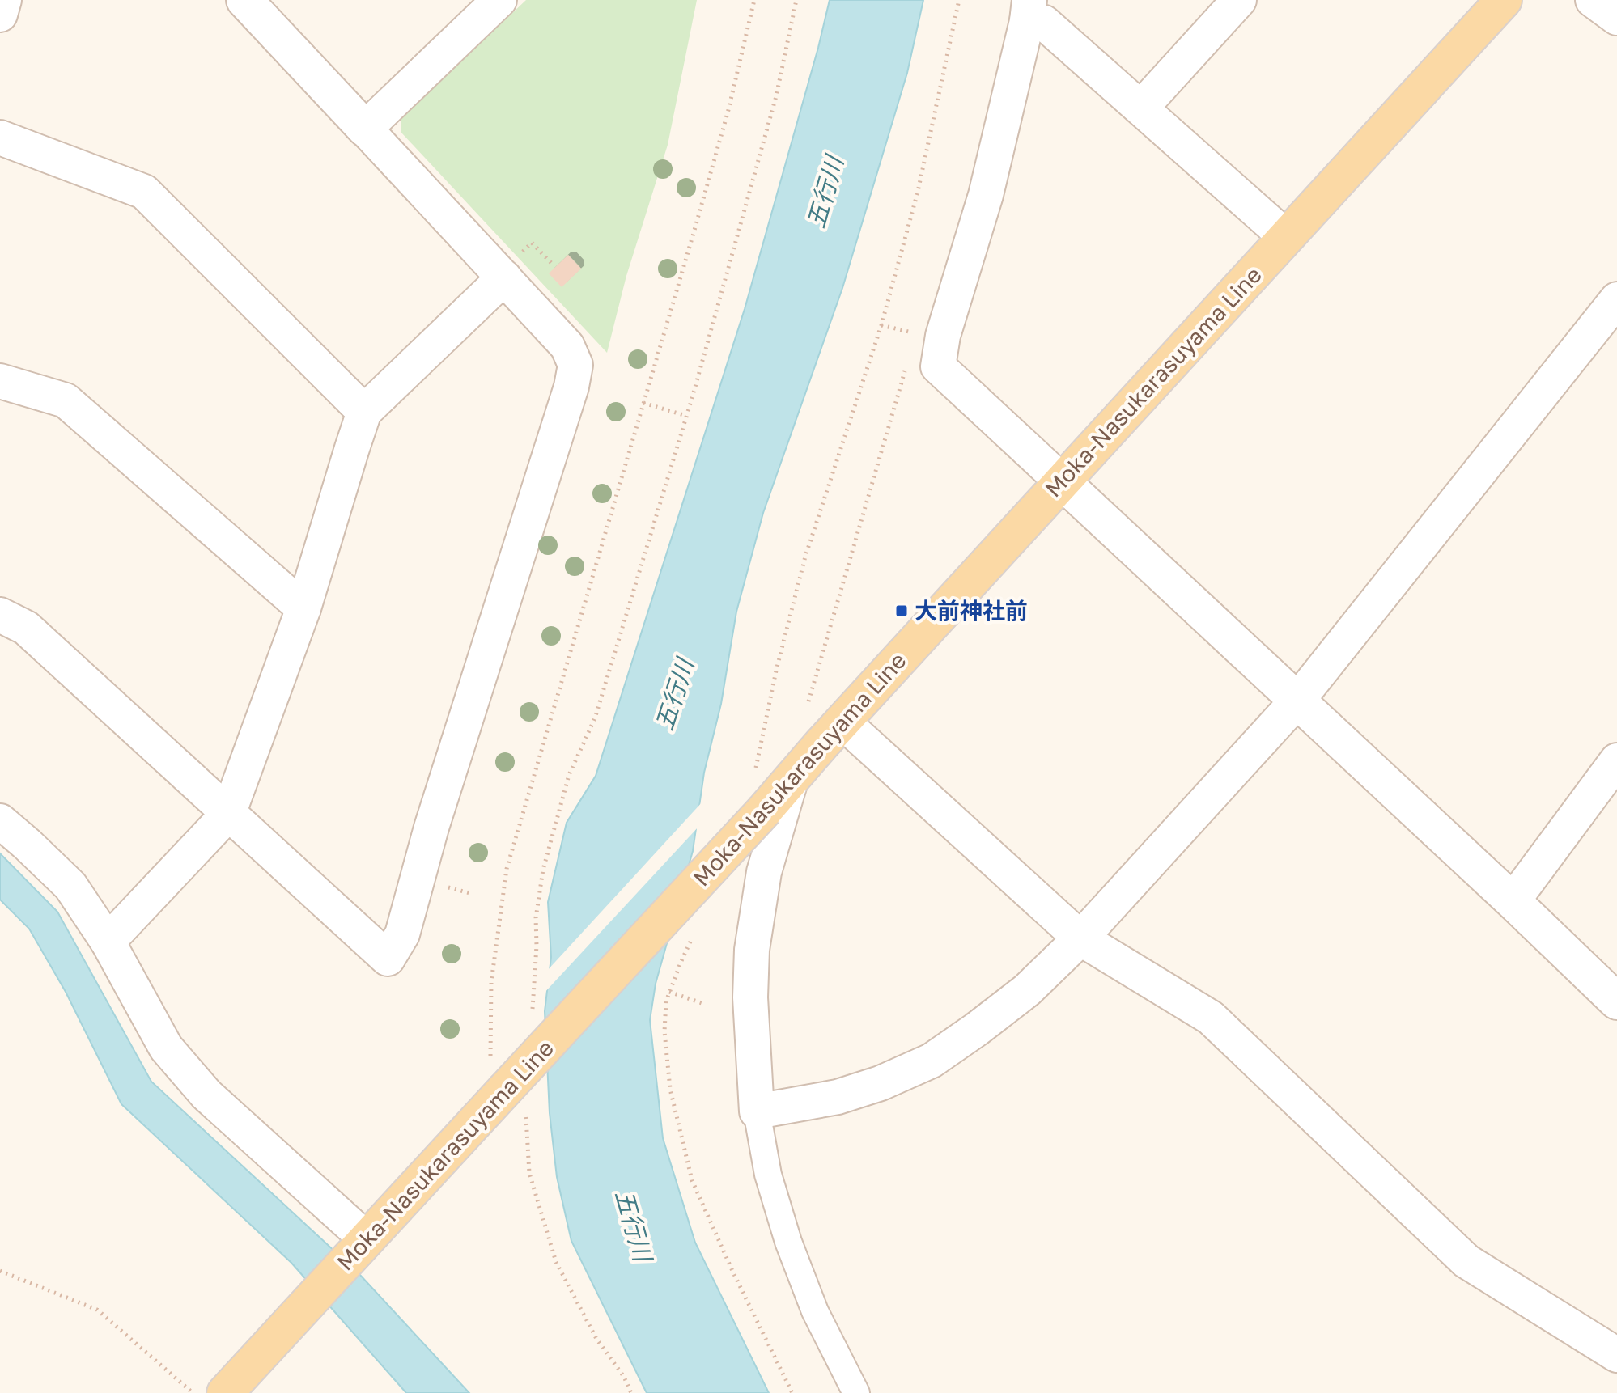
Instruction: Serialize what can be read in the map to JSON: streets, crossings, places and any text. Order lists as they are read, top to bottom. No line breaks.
{"streets":{"main road":["Moka-Nasukarasuyama Line"]},"water":["五行川"],"places":{"transit":["大前神社前"]}}
